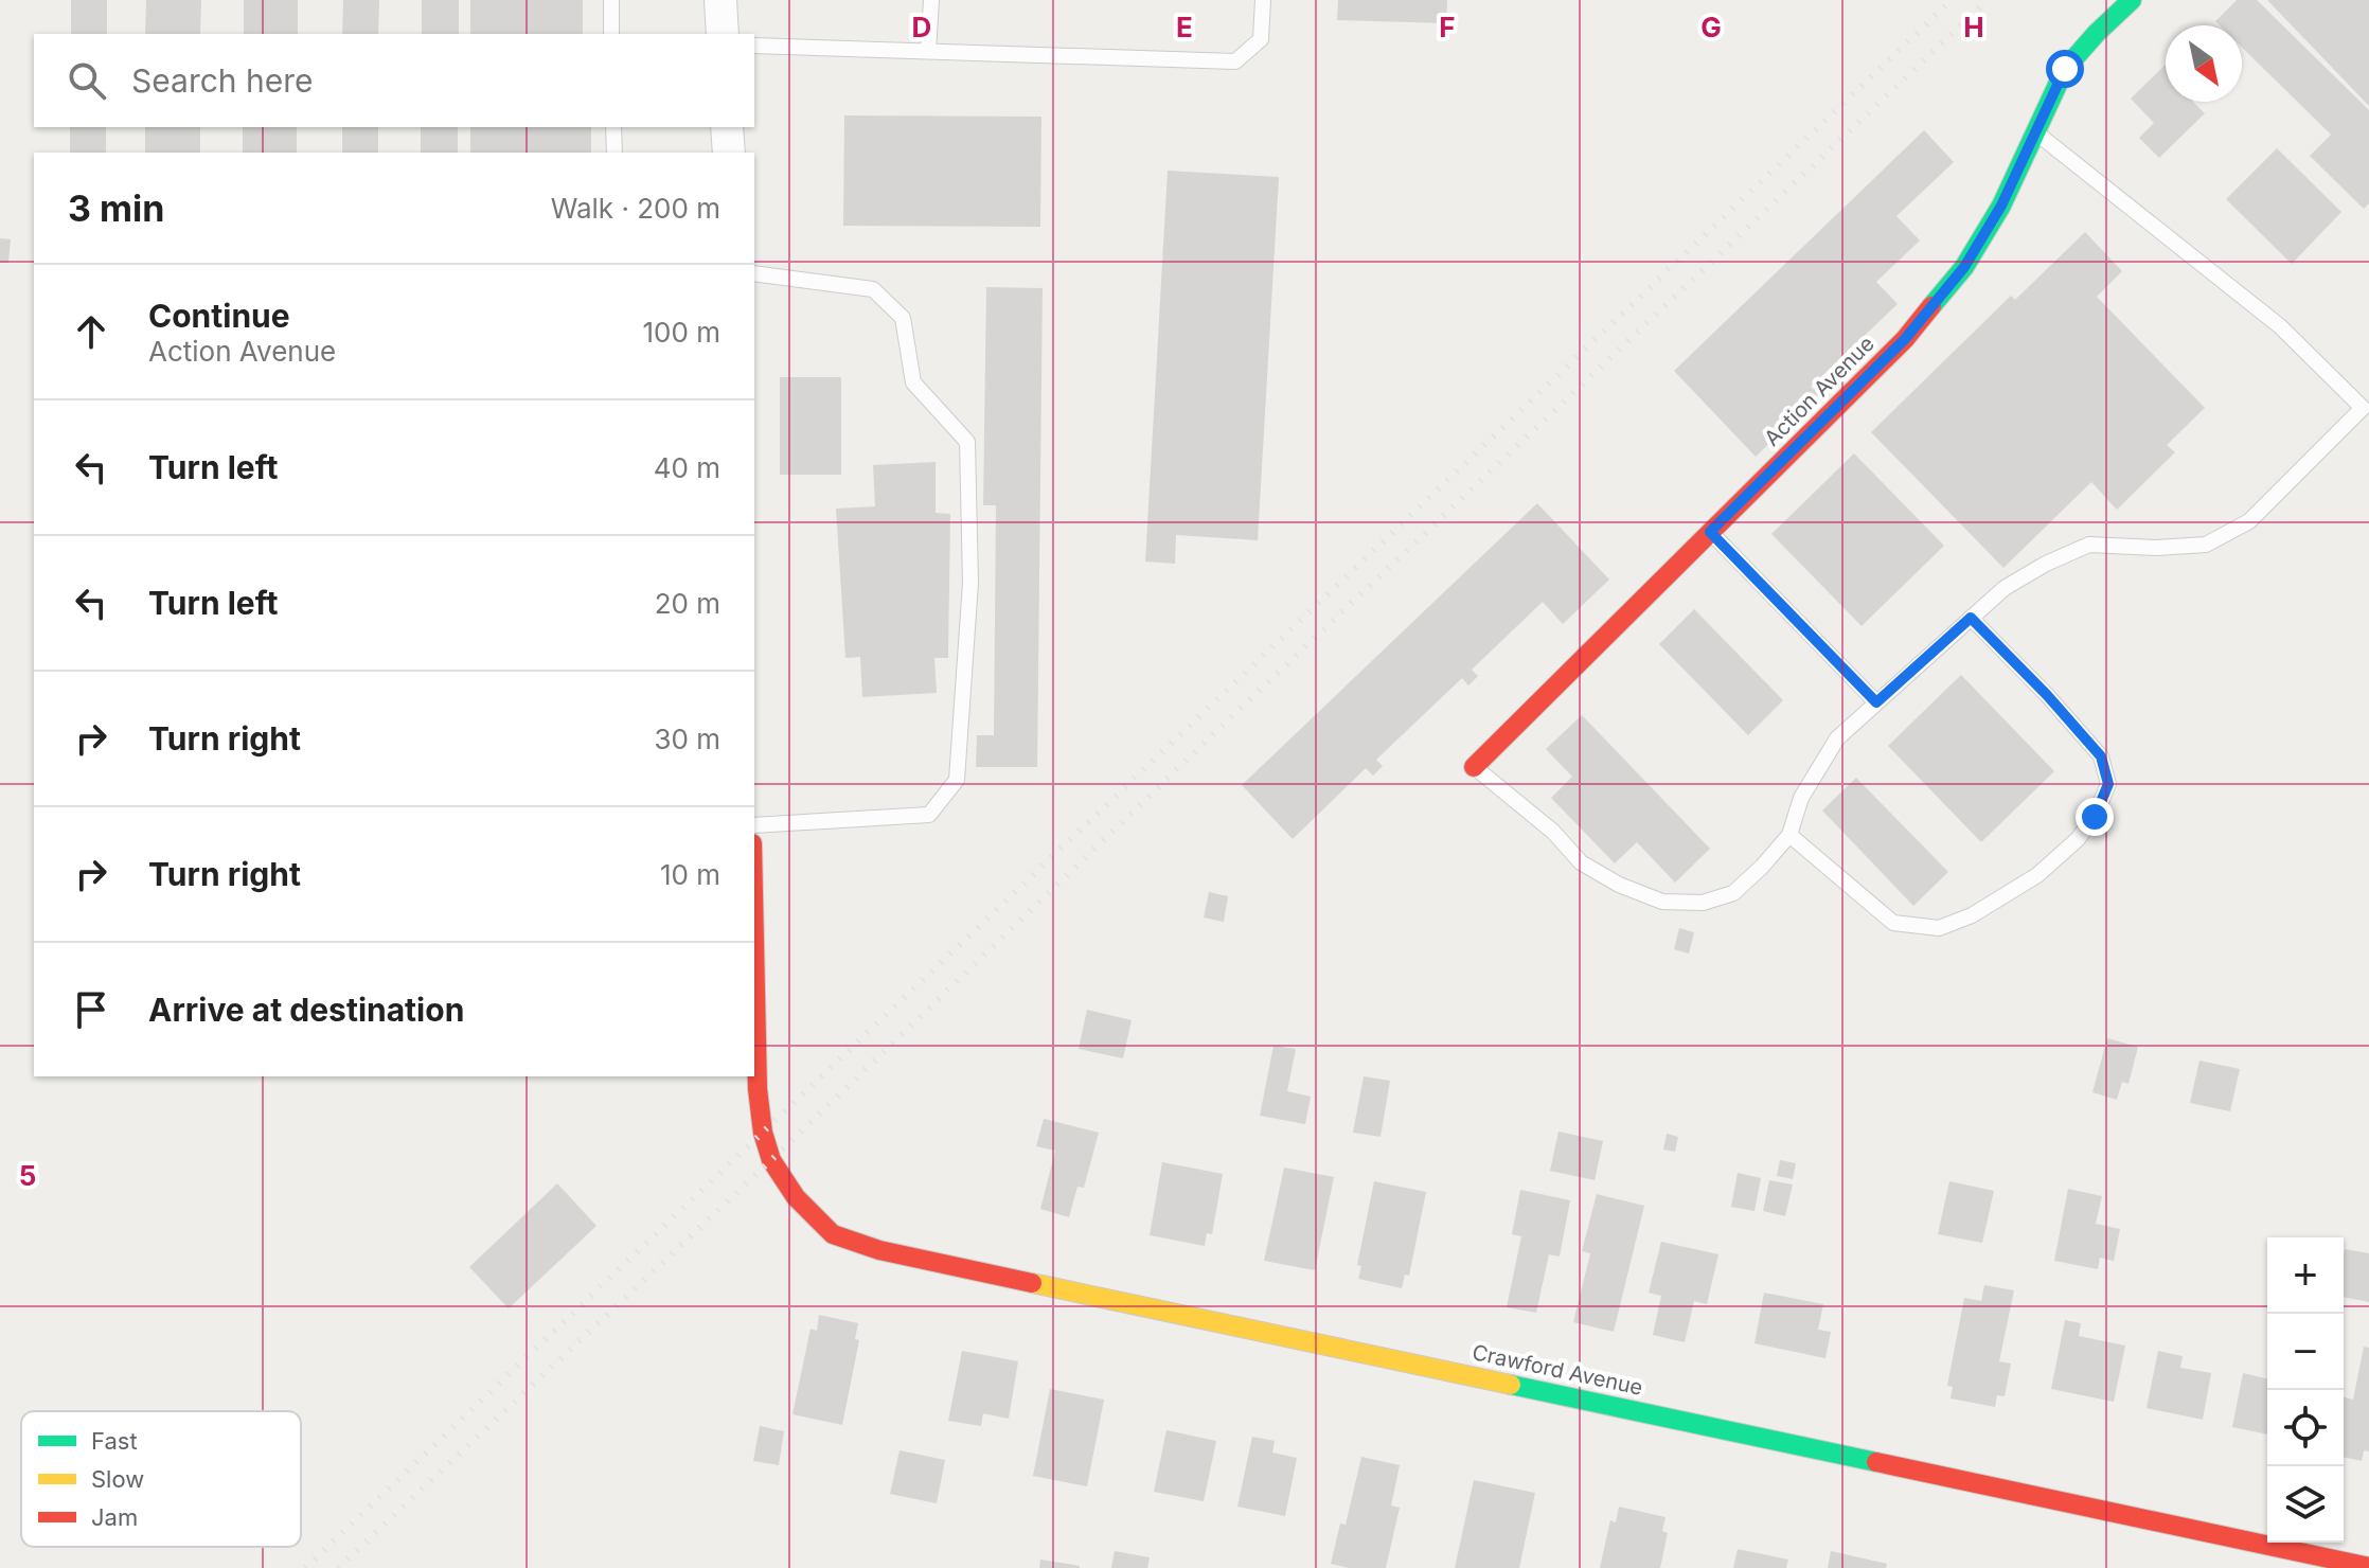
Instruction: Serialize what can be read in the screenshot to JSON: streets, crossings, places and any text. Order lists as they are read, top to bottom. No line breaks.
{"streets":{"street":["Action Avenue","Crawford Avenue"]},"legend":["Fast","Slow","Jam"],"north":"bottom right","page":{"search":"Search here","heading":["3 min","Walk · 200 m"],"list":[["Continue","Action Avenue","100 m"],["Turn left","40 m"],["Turn left","20 m"],["Turn right","30 m"],["Turn right","10 m"],"Arrive at destination"],"map_buttons":["+","−"]},"grid":{"columns":["D","E","F","G","H"],"rows":["5"]}}
